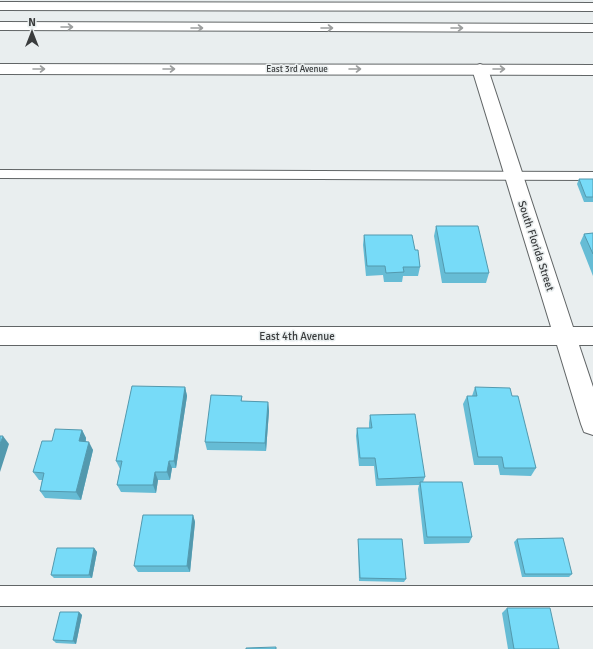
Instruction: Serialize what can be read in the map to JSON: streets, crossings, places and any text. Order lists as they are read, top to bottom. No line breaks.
{"streets":{"main road":["East 3rd Avenue","South Florida Street","East 4th Avenue"]},"crossings":[["East 3rd Avenue","South Florida Street"],["South Florida Street","East 4th Avenue"]],"north":"top"}
